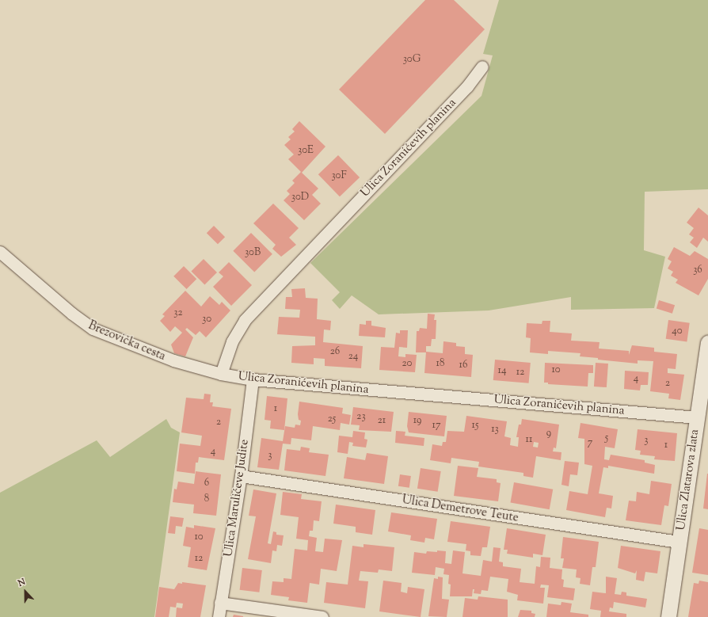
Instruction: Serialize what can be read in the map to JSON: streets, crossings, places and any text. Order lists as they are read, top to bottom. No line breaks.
{"streets":{"street":["Ulica Zoranićevih planina","Brezovička cesta","Ulica Zlatarova zlata","Ulica Marulićeve Judite","Ulica Demetrove Teute"]},"crossings":[["Ulica Zoranićevih planina","Brezovička cesta"],["Ulica Zoranićevih planina","Ulica Zlatarova zlata"],["Ulica Zoranićevih planina","Ulica Marulićeve Judite"],["Ulica Zlatarova zlata","Ulica Demetrove Teute"],["Ulica Marulićeve Judite","Ulica Demetrove Teute"]],"house_numbers":["30G","30E","30F","30D","30B","36","32","30","40","26","24","20","18","16","10","14","12","4","2","1","23","25","21","19","2","17","15","13","9","5","11","3","7","1","4","3","6","8","10","12"],"north":"top"}
